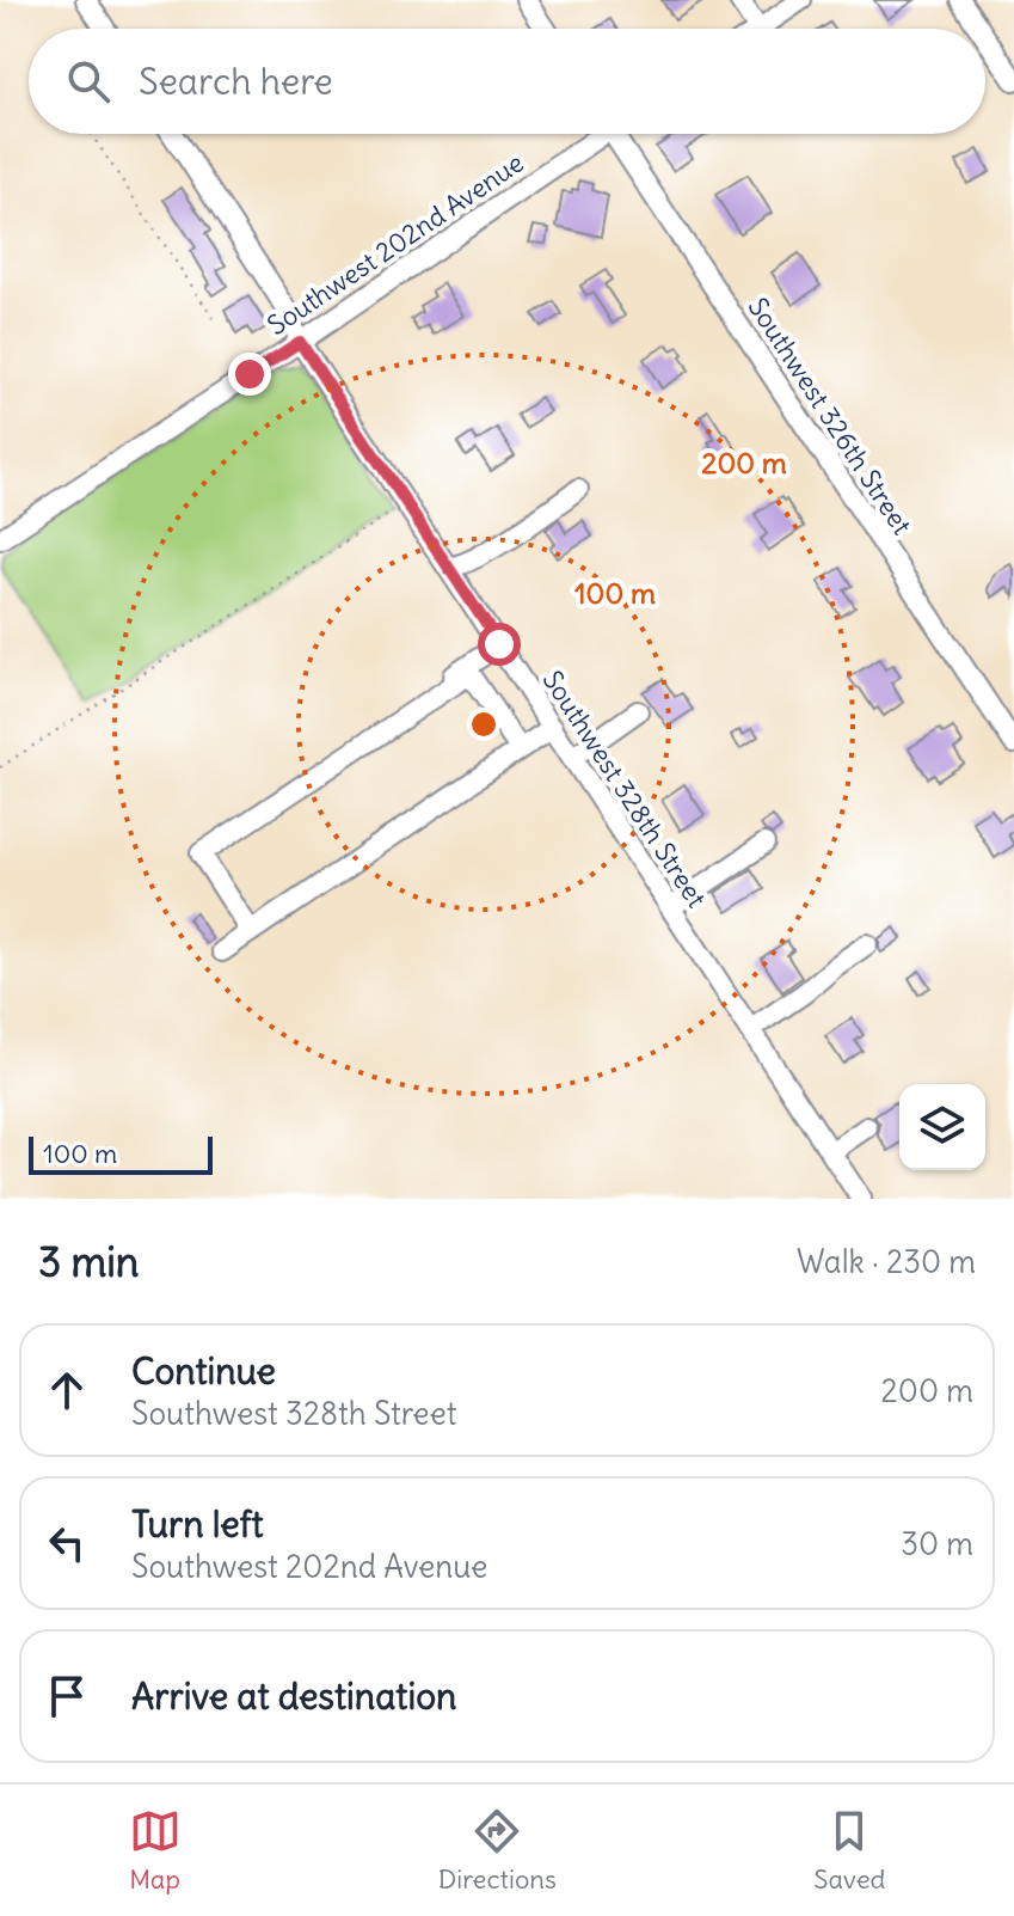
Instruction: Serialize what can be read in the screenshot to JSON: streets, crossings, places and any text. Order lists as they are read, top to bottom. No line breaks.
{"streets":{"street":["Southwest 202nd Avenue","Southwest 326th Street","Southwest 328th Street"]},"crossings":[["Southwest 202nd Avenue","Southwest 328th Street"]],"scale_bar":"100 m","page":{"search":"Search here","scale":"100 m","heading":["3 min","Walk · 230 m"],"list":[["Continue","Southwest 328th Street","200 m"],["Turn left","Southwest 202nd Avenue","30 m"],"Arrive at destination"],"nav":["Map","Directions","Saved"]},"rings":["200 m","100 m"]}
